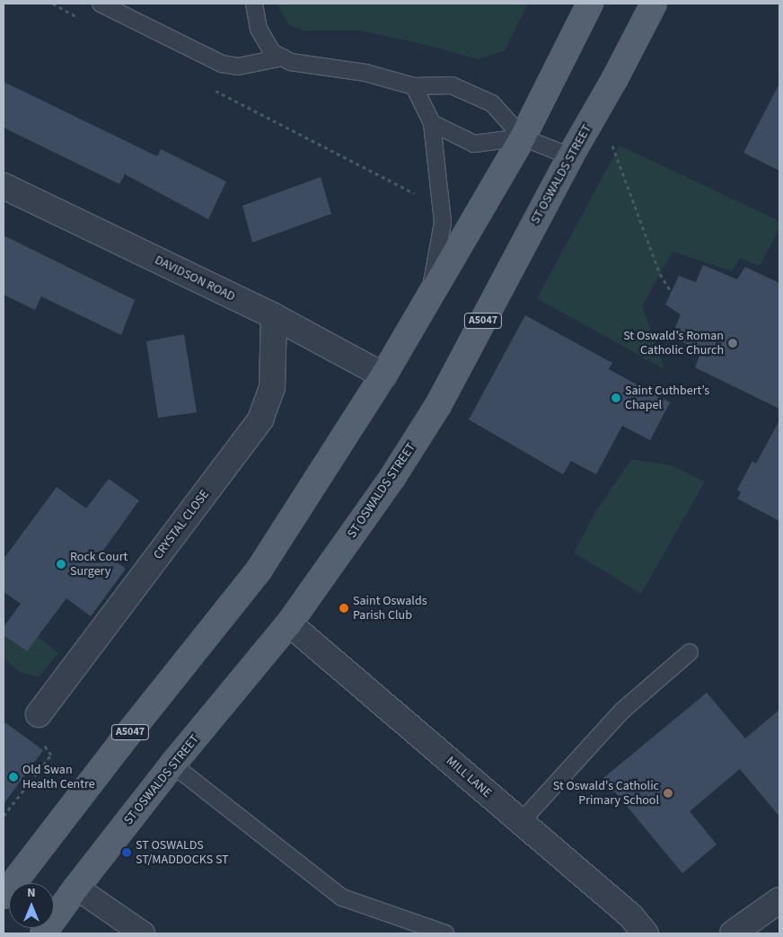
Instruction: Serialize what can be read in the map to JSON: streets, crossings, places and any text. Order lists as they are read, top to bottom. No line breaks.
{"streets":{"main road":["ST OSWALDS STREET","A5047"],"street":["DAVIDSON ROAD","CRYSTAL CLOSE","MILL LANE"]},"crossings":[["ST OSWALDS STREET","MILL LANE"],["DAVIDSON ROAD","A5047"],["DAVIDSON ROAD","CRYSTAL CLOSE"]],"places":["St Oswald's Roman Catholic Church","Saint Cuthbert’s Chapel","Rock Court Surgery","Saint Oswalds Parish Club","Old Swan Health Centre","St Oswald's Catholic Primary School","ST OSWALDS ST/MADDOCKS ST"],"north":"top"}
